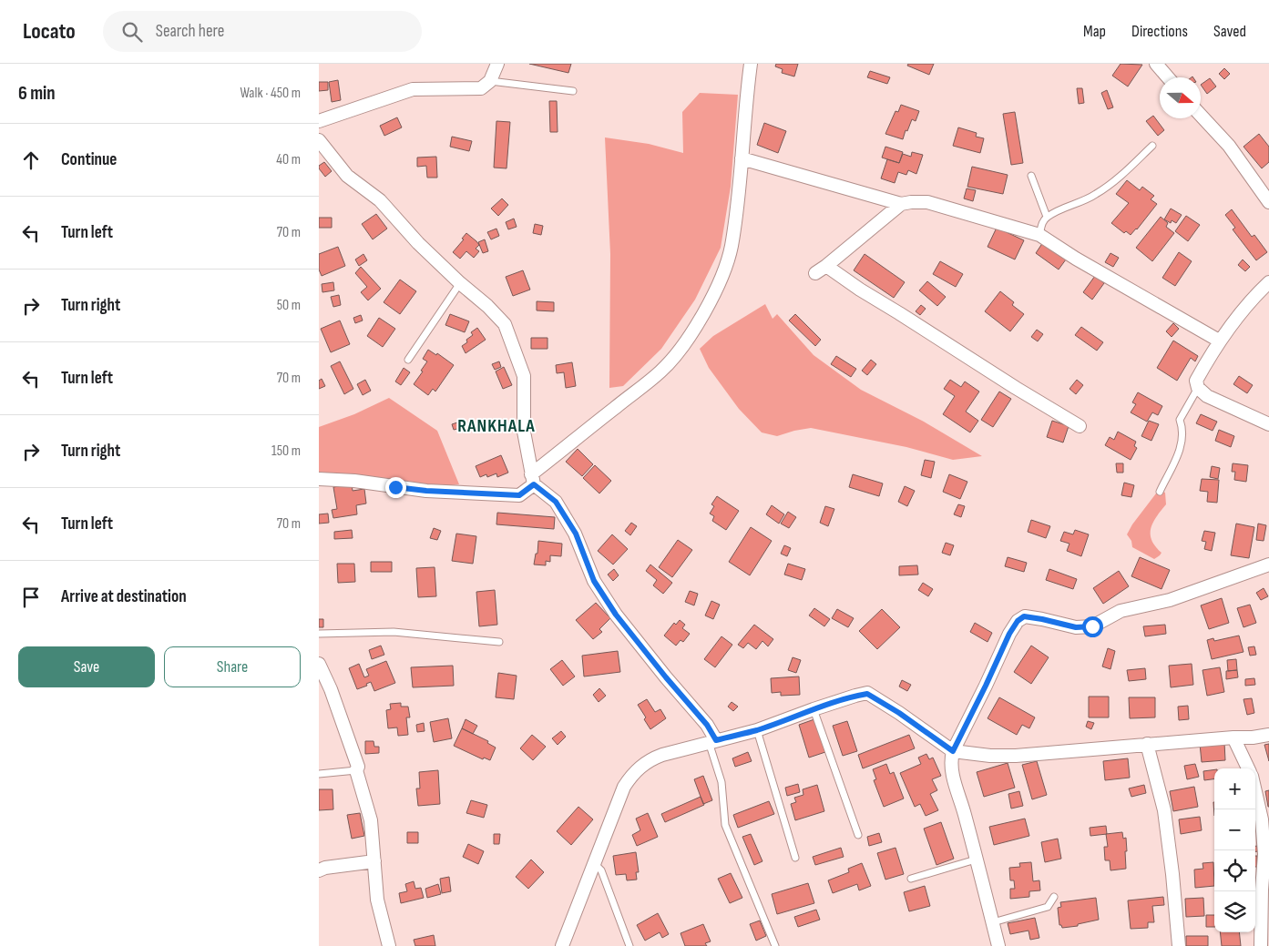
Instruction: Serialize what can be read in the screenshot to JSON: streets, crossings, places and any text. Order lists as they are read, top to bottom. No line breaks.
{"districts":["RANKHALA"],"north":"right","page":{"header":"Locato","search":"Search here","nav":["Map","Directions","Saved"],"heading":["6 min","Walk · 450 m"],"list":[["Continue","40 m"],["Turn left","70 m"],["Turn right","50 m"],["Turn left","70 m"],["Turn right","150 m"],["Turn left","70 m"],"Arrive at destination"],"buttons":["Save","Share"],"map_buttons":["+","−"]}}
